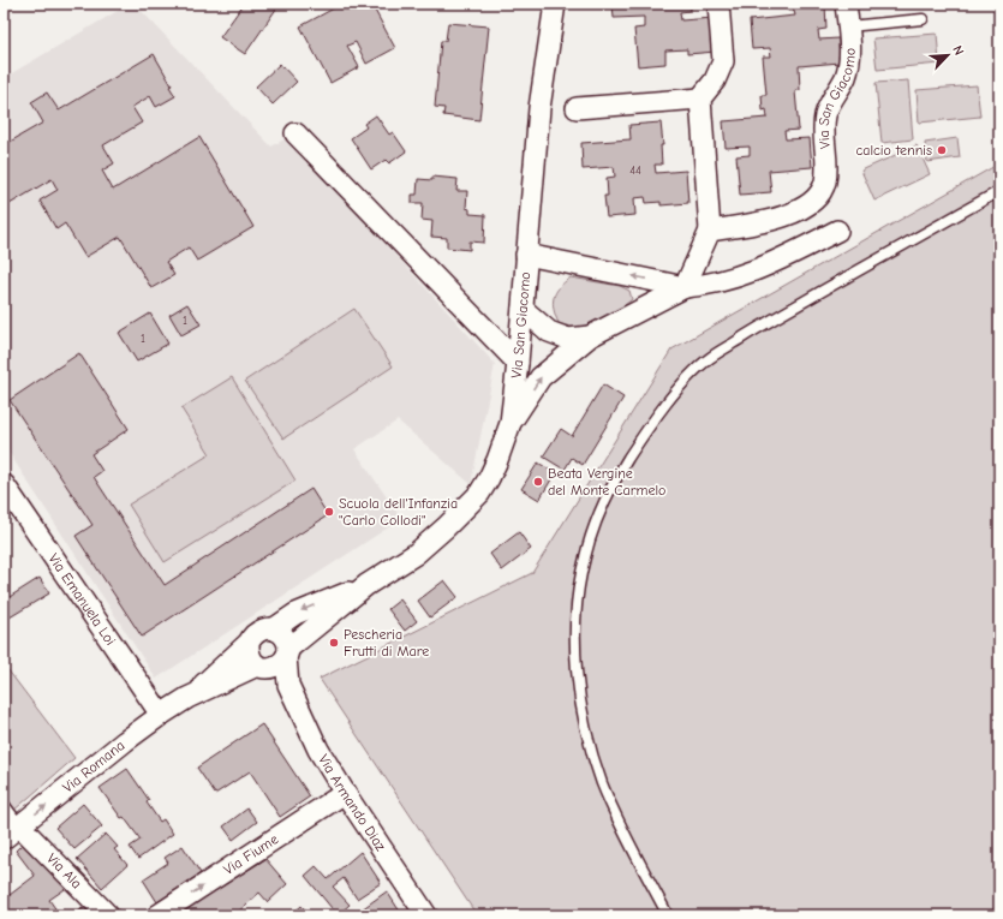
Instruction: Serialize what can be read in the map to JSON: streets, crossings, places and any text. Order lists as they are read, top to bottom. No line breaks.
{"streets":{"street":["Via San Giacomo","Via Emanuela Loi","Via Romana","Via Armando Diaz","Via Fiume","Via Ala"]},"crossings":[["Via San Giacomo","Via Romana"],["Via San Giacomo","Via Armando Diaz"],["Via Emanuela Loi","Via Romana"],["Via Romana","Via Armando Diaz"],["Via Romana","Via Ala"],["Via Armando Diaz","Via Fiume"]],"one_way":["Via Romana","Via Fiume"],"places":["calcio tennis","Beata Vergine del Monte Carmelo","Scuola dell'Infanzia \"Carlo Collodi\"","Pescheria Frutti di Mare"],"house_numbers":["44","1","1"],"north":"top right"}
